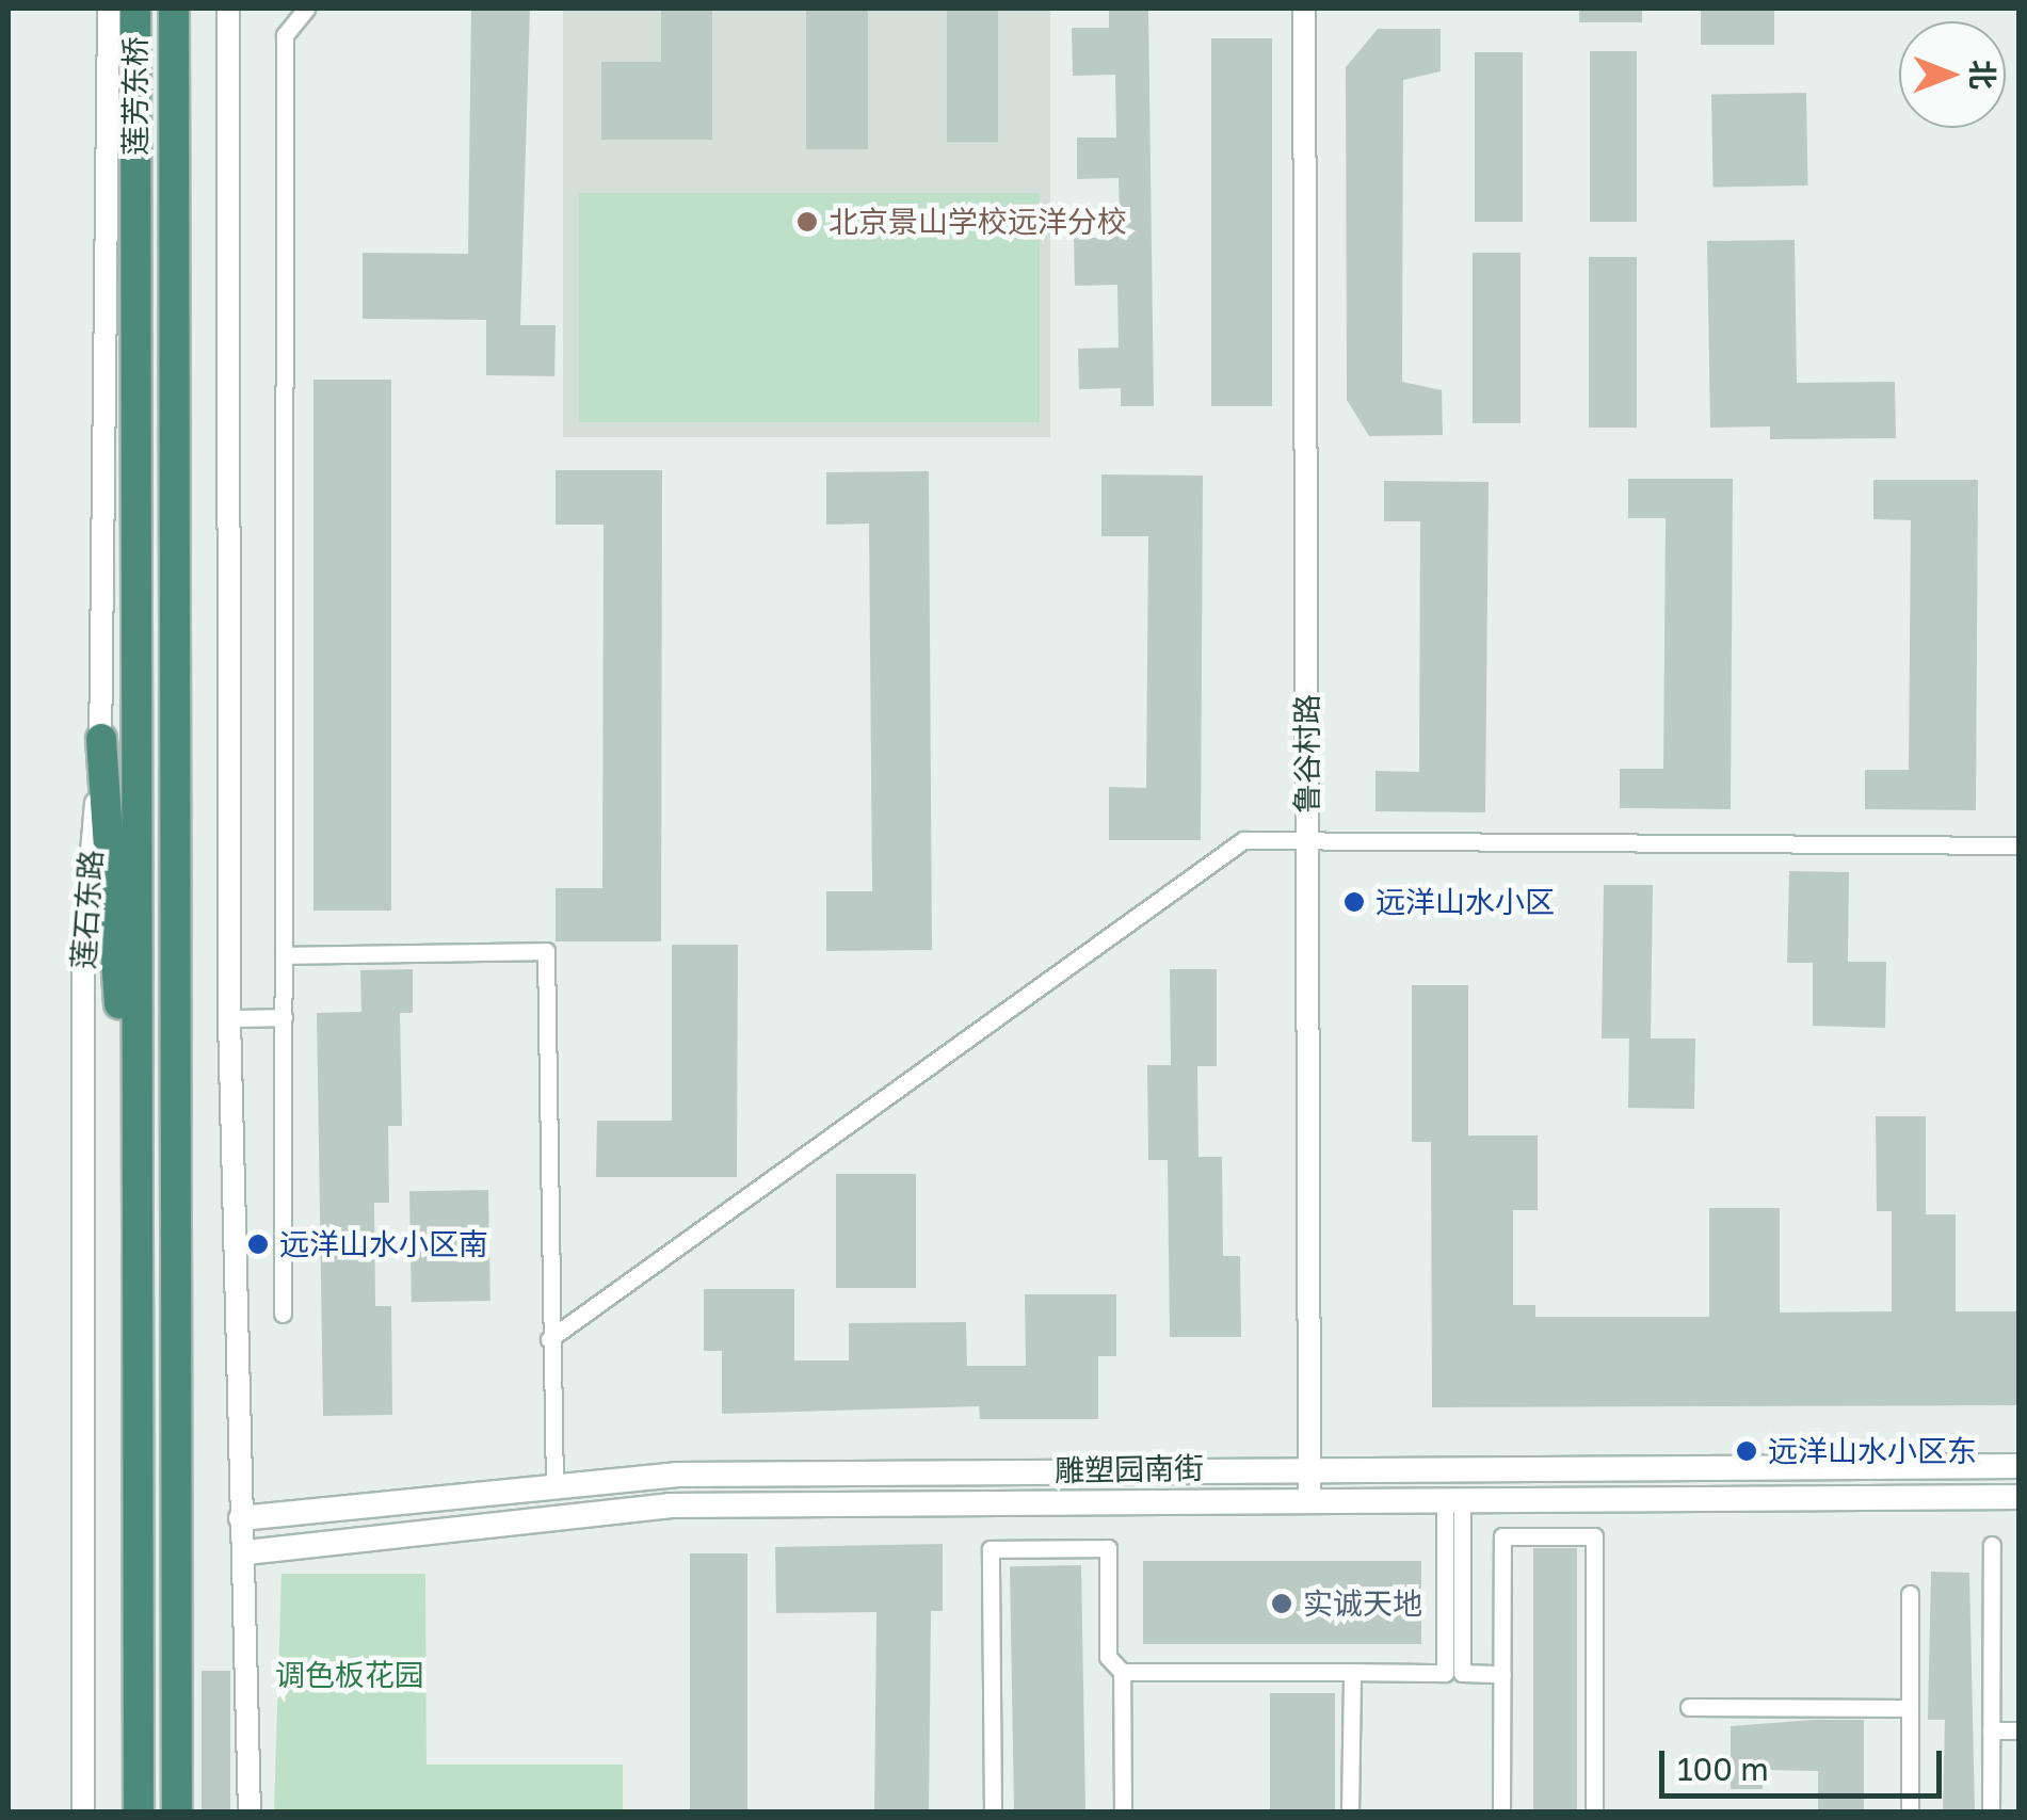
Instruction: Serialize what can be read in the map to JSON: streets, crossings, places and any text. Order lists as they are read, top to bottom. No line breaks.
{"streets":{"highway":["莲芳东桥","莲石东路"],"main road":["雕塑园南街"],"street":["鲁谷村路"]},"crossings":[["莲芳东桥","莲石东路"],["鲁谷村路","雕塑园南街"]],"parks":["调色板花园"],"places":["北京景山学校远洋分校","远洋山水小区","远洋山水小区南","远洋山水小区东","实诚天地"],"scale_bar":"100 m","north":"right"}
